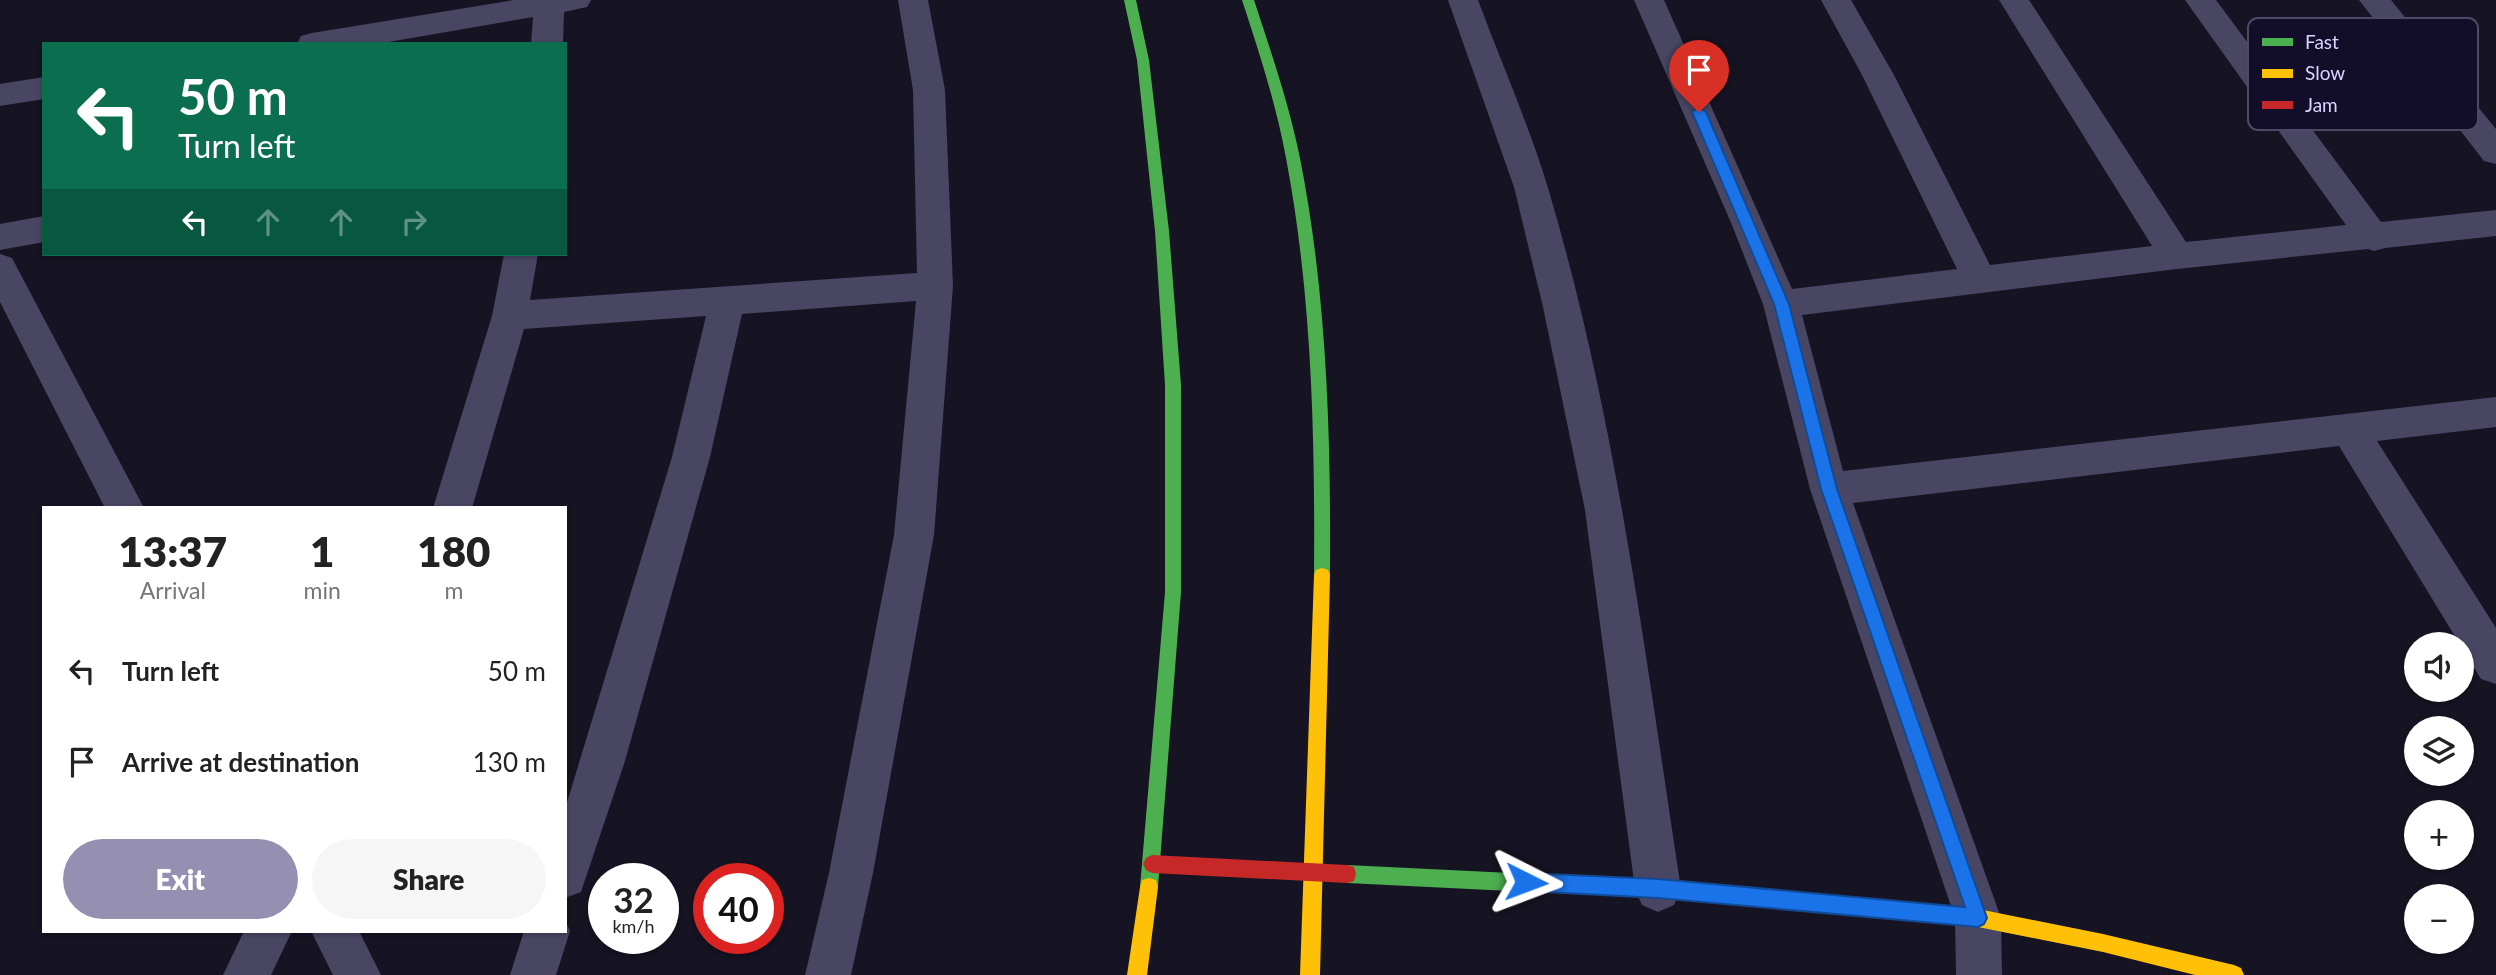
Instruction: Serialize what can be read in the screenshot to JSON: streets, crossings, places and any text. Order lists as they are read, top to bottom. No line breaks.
{"legend":["Fast","Slow","Jam"],"page":{"turn":["50 m","Turn left"],"eta":["13:37","Arrival","1","min","180","m"],"list":[{"name":"Turn left","value":"50 m"},{"name":"Arrive at destination","value":"130 m"}],"map_buttons":["+","−"],"buttons":["Exit","Share"],"speed":"32 km/h","limit":"40"}}
